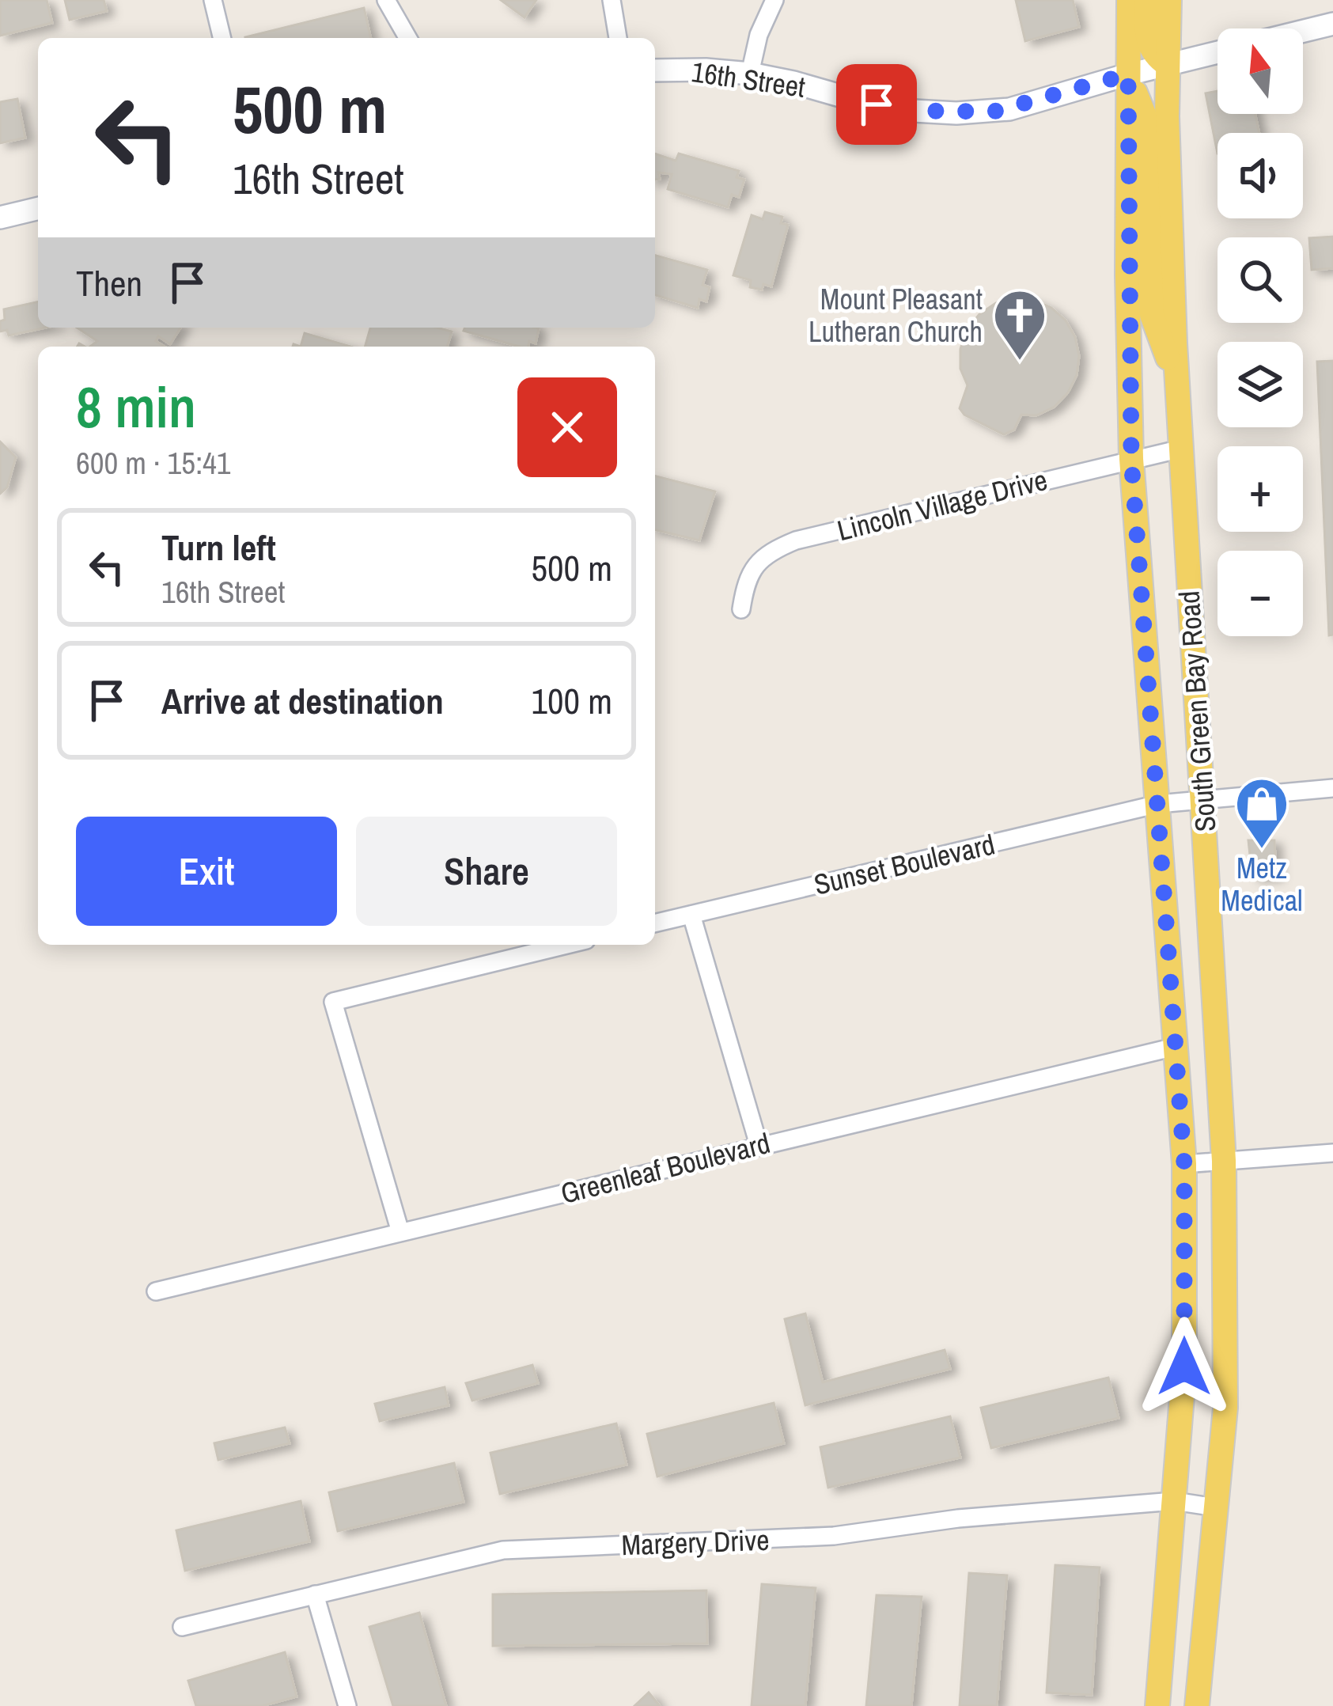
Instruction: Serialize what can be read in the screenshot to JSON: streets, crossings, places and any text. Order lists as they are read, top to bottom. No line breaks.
{"streets":{"main road":["South Green Bay Road"],"street":["16th Street","Lincoln Village Drive","Sunset Boulevard","Greenleaf Boulevard","Margery Drive"]},"crossings":[["16th Street","South Green Bay Road"],["Lincoln Village Drive","South Green Bay Road"],["South Green Bay Road","Sunset Boulevard"],["South Green Bay Road","Greenleaf Boulevard"],["South Green Bay Road","Margery Drive"]],"places":{"church":["Mount Pleasant Lutheran Church"],"shop":["Metz Medical"]},"north":"top","page":{"map_buttons":["+","−"],"turn":["500 m","16th Street"],"then":"Then","heading":["8 min","600 m · 15:41"],"list":[{"name":"Turn left","note":"16th Street","value":"500 m"},{"name":"Arrive at destination","value":"100 m"}],"buttons":["Exit","Share"]}}
